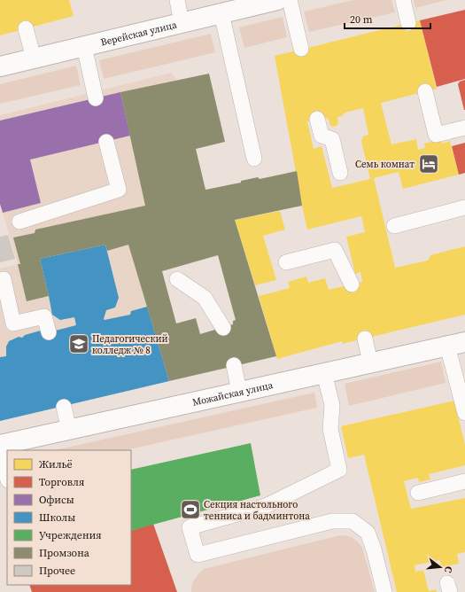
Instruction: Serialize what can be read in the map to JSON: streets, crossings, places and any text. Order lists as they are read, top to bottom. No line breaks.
{"streets":{"street":["Верейская улица","Можайская улица"]},"places":{"hotel":["Семь комнат"],"school or university":["Педагогический колледж № 8"],"sports":["Секция настольного тенниса и бадминтона"]},"legend":["Жильё","Торговля","Офисы","Школы","Учреждения","Промзона","Прочее"],"scale_bar":"20 m","north":"right"}
